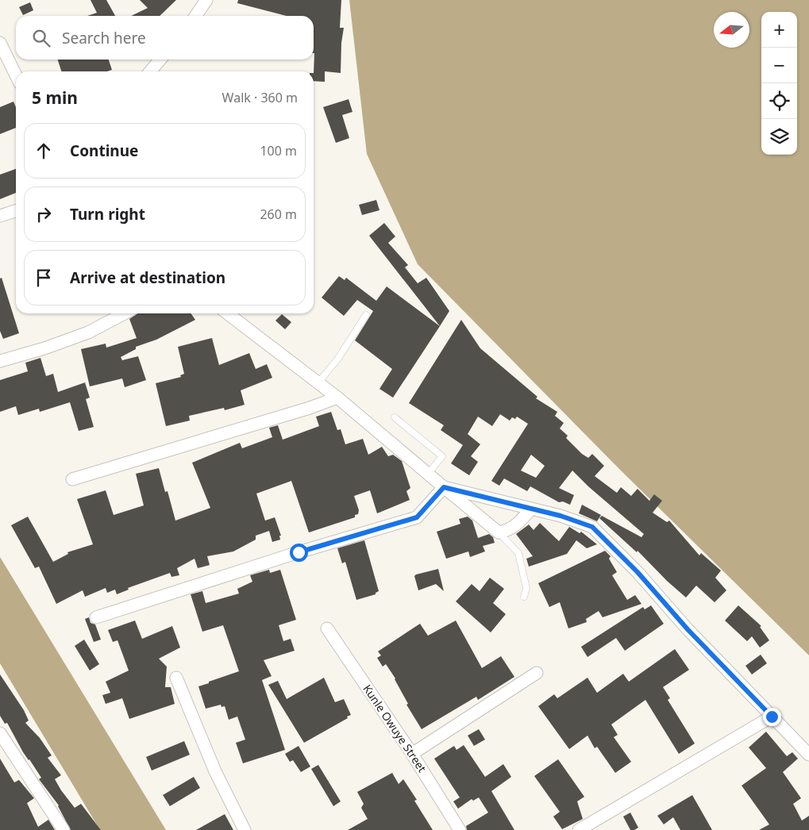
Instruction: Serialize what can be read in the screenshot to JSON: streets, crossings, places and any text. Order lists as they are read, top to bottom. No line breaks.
{"streets":{"street":["Kunle Owuye Street"]},"north":"left","page":{"map_buttons":["+","−"],"search":"Search here","heading":["5 min","Walk · 360 m"],"list":[["Continue","100 m"],["Turn right","260 m"],"Arrive at destination"]}}
